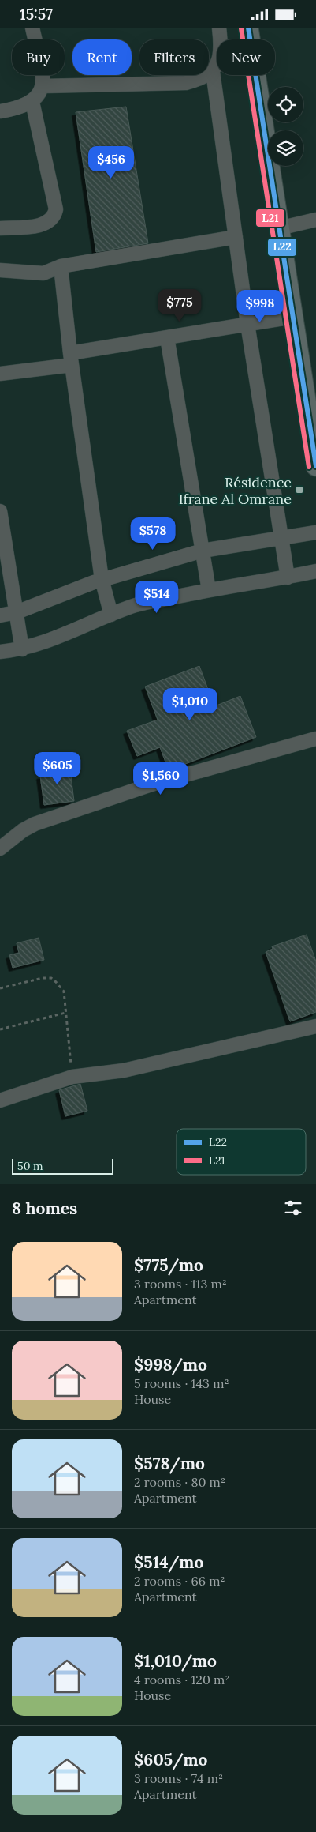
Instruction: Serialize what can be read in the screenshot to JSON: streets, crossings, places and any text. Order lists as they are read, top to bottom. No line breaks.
{"places":{"transit":["Résidence Ifrane Al Omrane"]},"lines":["transit line L22","transit line L21"],"legend":["L22","L21"],"scale_bar":"50 m","page":{"status":"15:57","chip":["Buy","Rent","Filters","New"],"price":["$456","$775","$998","$578","$514","$1,010","$605","$1,560"],"scale":"50 m","heading":"8 homes","list":[{"name":"$775/mo","note":"3 rooms · 113 m² · Apartment"},{"name":"$998/mo","note":"5 rooms · 143 m² · House"},{"name":"$578/mo","note":"2 rooms · 80 m² · Apartment"},{"name":"$514/mo","note":"2 rooms · 66 m² · Apartment"},{"name":"$1,010/mo","note":"4 rooms · 120 m² · House"},{"name":"$605/mo","note":"3 rooms · 74 m² · Apartment"}]}}
